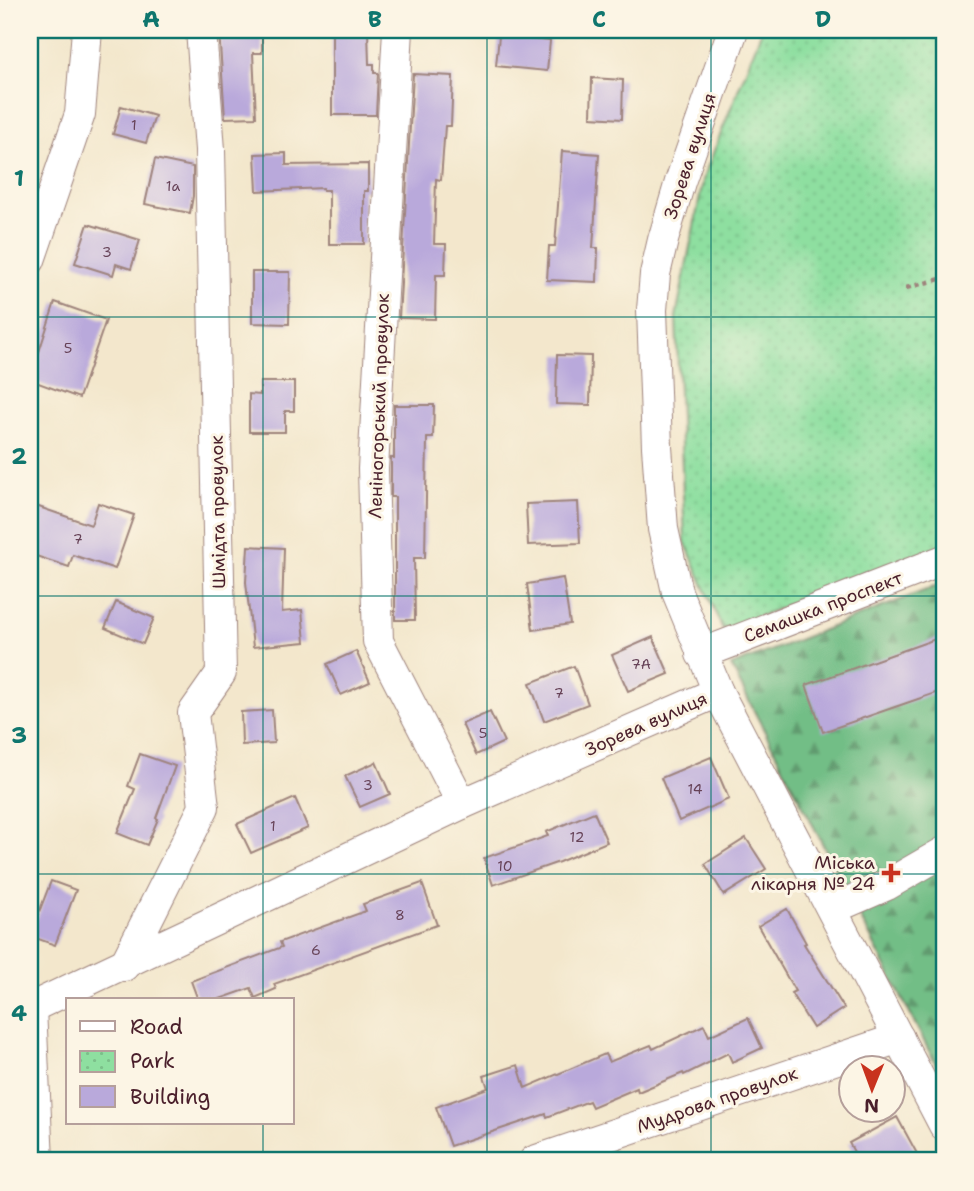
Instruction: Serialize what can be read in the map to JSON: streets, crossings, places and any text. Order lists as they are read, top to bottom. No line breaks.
{"streets":{"street":["Зорева вулиця","Леніногорський провулок","Шмідта провулок","Семашка проспект","Мудрова провулок"]},"crossings":[["Зорева вулиця","Леніногорський провулок"],["Зорева вулиця","Шмідта провулок"],["Зорева вулиця","Семашка проспект"]],"places":{"health":["Міська лікарня № 24"]},"house_numbers":["1","1а","3","5","7","7А","7","5","3","14","1","12","10","8","6"],"legend":["Road","Park","Building"],"north":"bottom","grid":{"columns":["A","B","C","D"],"rows":["1","2","3","4"]}}
